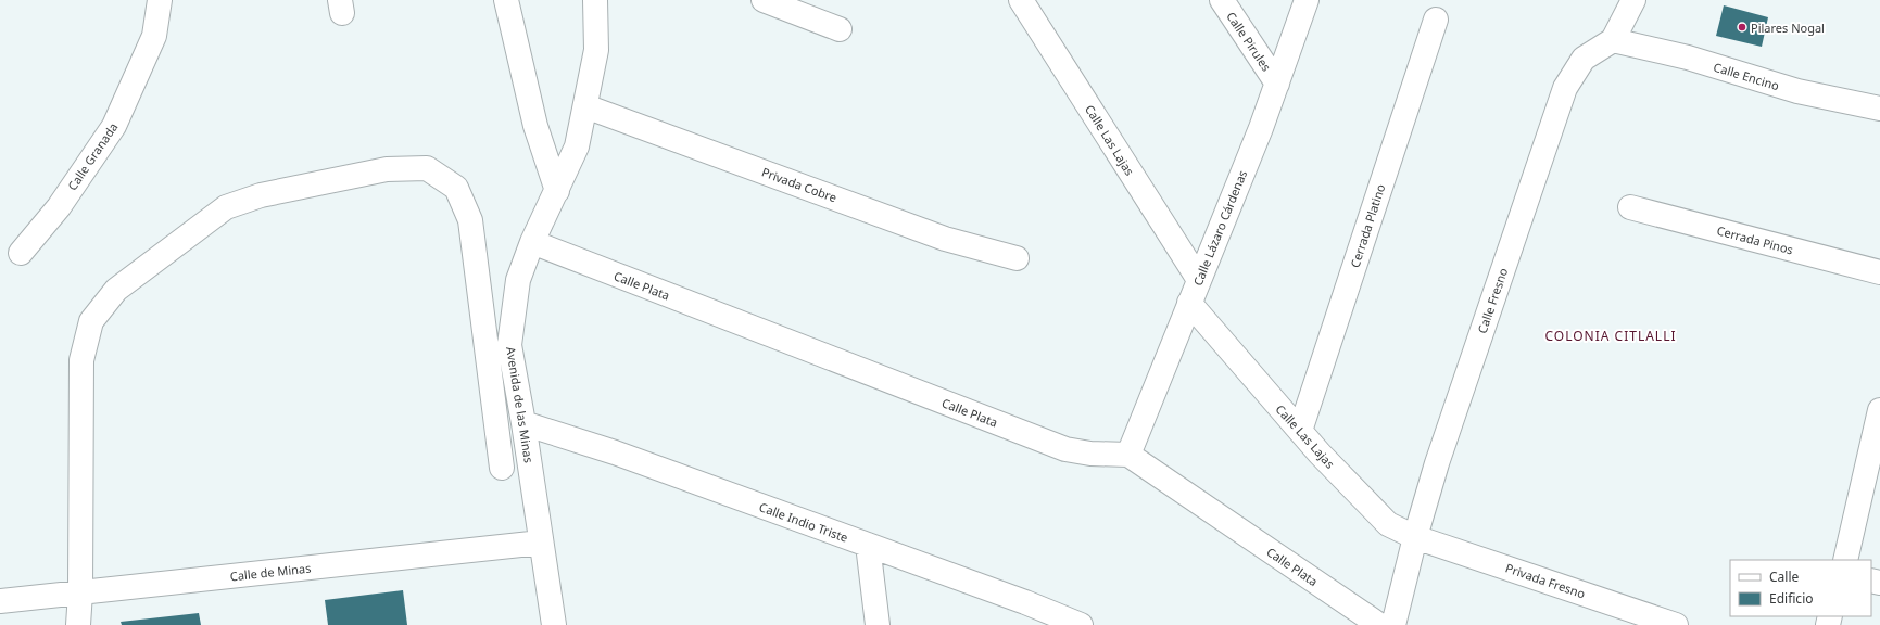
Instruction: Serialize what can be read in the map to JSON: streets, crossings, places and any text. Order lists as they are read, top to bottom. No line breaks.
{"streets":{"street":["Calle Pirules","Calle Encino","Calle Las Lajas","Calle Granada","Privada Cobre","Cerrada Platino","Calle Lázaro Cárdenas","Cerrada Pinos","Calle Plata","Calle Fresno","Avenida de las Minas","Calle Indio Triste","Calle de Minas","Privada Fresno"]},"crossings":[["Calle Pirules","Calle Lázaro Cárdenas"],["Calle Encino","Calle Fresno"],["Calle Las Lajas","Cerrada Platino"],["Calle Las Lajas","Calle Lázaro Cárdenas"],["Calle Las Lajas","Calle Fresno"],["Calle Las Lajas","Privada Fresno"],["Privada Cobre","Avenida de las Minas"],["Calle Lázaro Cárdenas","Calle Plata"],["Calle Plata","Avenida de las Minas"],["Calle Fresno","Privada Fresno"],["Avenida de las Minas","Calle Indio Triste"],["Avenida de las Minas","Calle de Minas"]],"districts":["COLONIA CITLALLI"],"places":["Pilares Nogal"],"legend":["Calle","Edificio"]}
